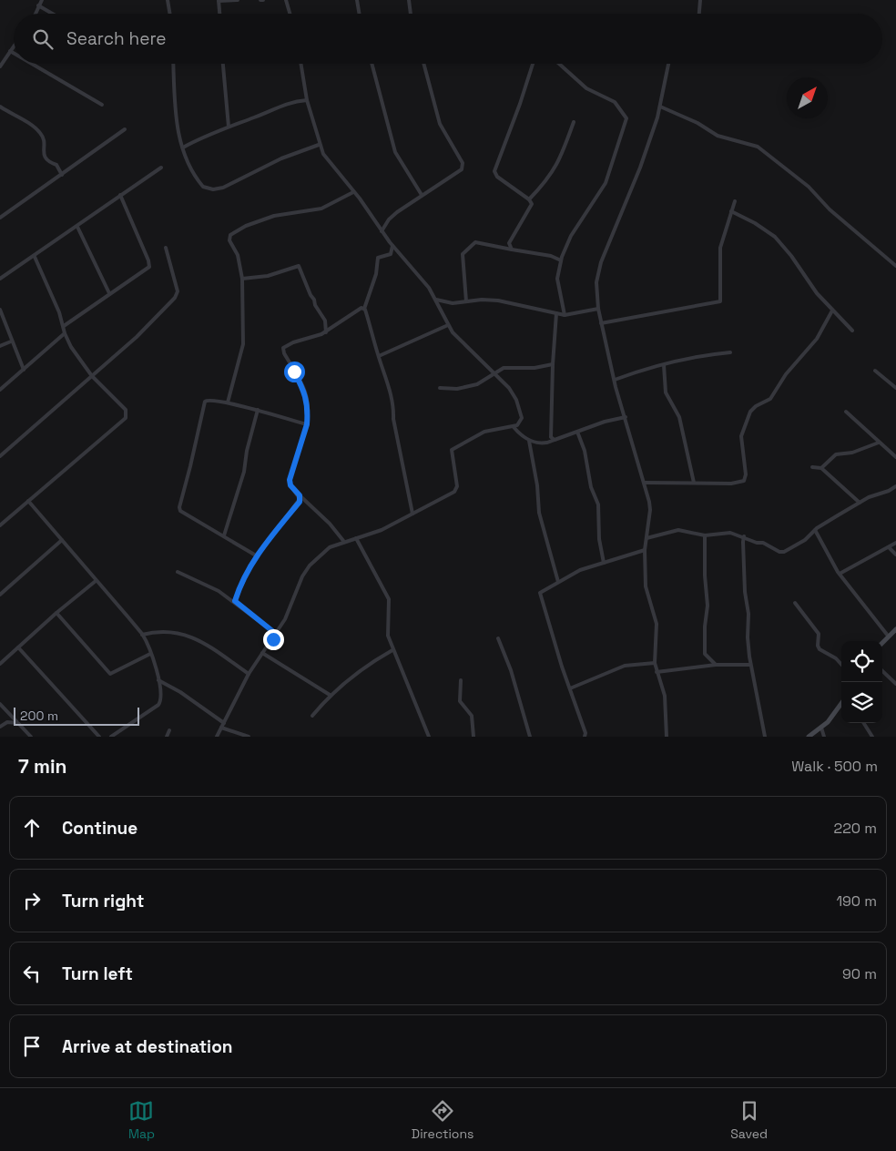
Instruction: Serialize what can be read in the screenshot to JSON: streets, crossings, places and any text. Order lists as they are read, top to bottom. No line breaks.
{"scale_bar":"200 m","north":"top right","page":{"search":"Search here","scale":"200 m","heading":["7 min","Walk · 500 m"],"list":[["Continue","220 m"],["Turn right","190 m"],["Turn left","90 m"],"Arrive at destination"],"nav":["Map","Directions","Saved"]}}
